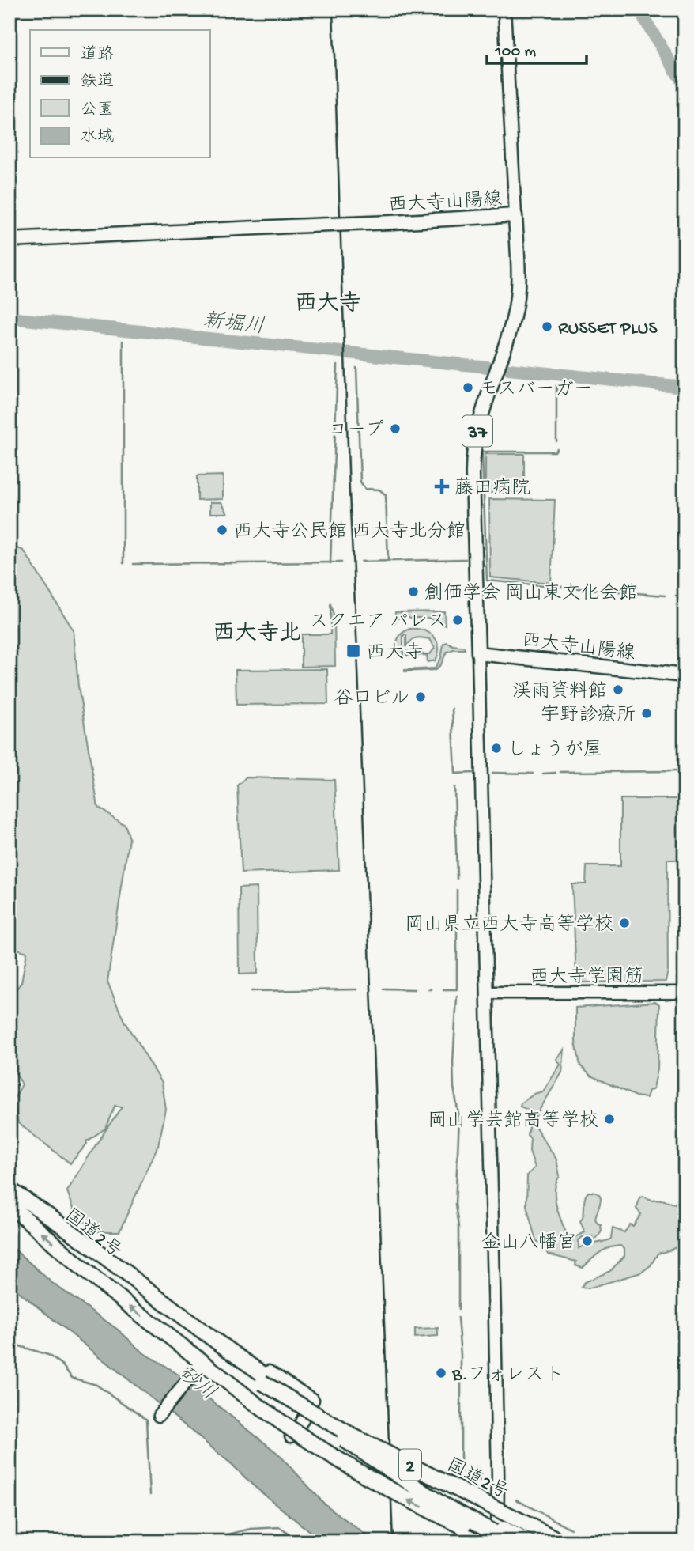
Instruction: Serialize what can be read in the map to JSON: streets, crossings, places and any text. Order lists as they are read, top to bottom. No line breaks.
{"streets":{"highway":["国道2号","2"],"main road":["西大寺山陽線","37"],"street":["西大寺学園筋"]},"districts":["西大寺","西大寺北"],"water":["新堀川","砂川"],"places":{"other":["RUSSET PLUS","モスバーガー","コープ","西大寺公民館 西大寺北分館","創価学会 岡山東文化会館","スクエア パレス","渓雨資料館","谷口ビル","宇野診療所","しょうが屋","岡山県立西大寺高等学校","岡山学芸館高等学校","金山八幡宮","B.フォレスト"],"health":["藤田病院"],"transit":["西大寺"]},"legend":["道路","鉄道","公園","水域"],"scale_bar":"100 m"}
